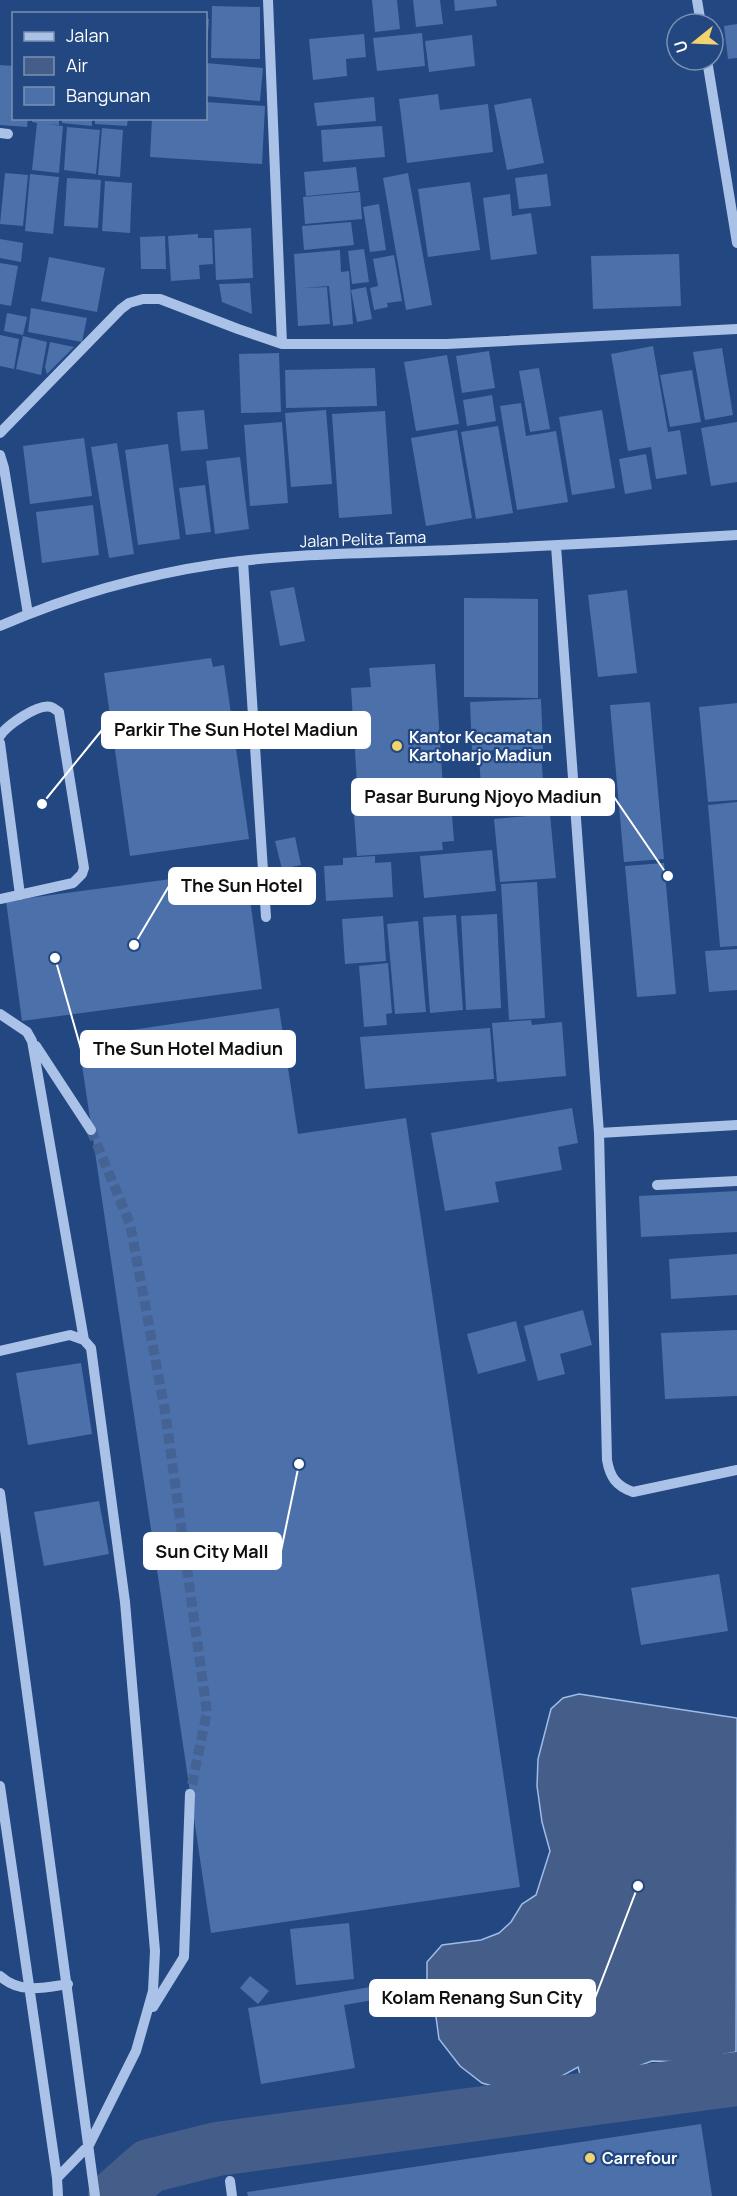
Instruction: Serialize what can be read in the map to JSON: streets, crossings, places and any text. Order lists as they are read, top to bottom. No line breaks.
{"streets":{"street":["Jalan Pelita Tama"]},"places":["Kantor Kecamatan Kartoharjo Madiun","Parkir The Sun Hotel Madiun","Pasar Burung Njoyo Madiun","The Sun Hotel","The Sun Hotel Madiun","Sun City Mall","Kolam Renang Sun City","Carrefour"],"legend":["Jalan","Air","Bangunan"],"north":"left"}
